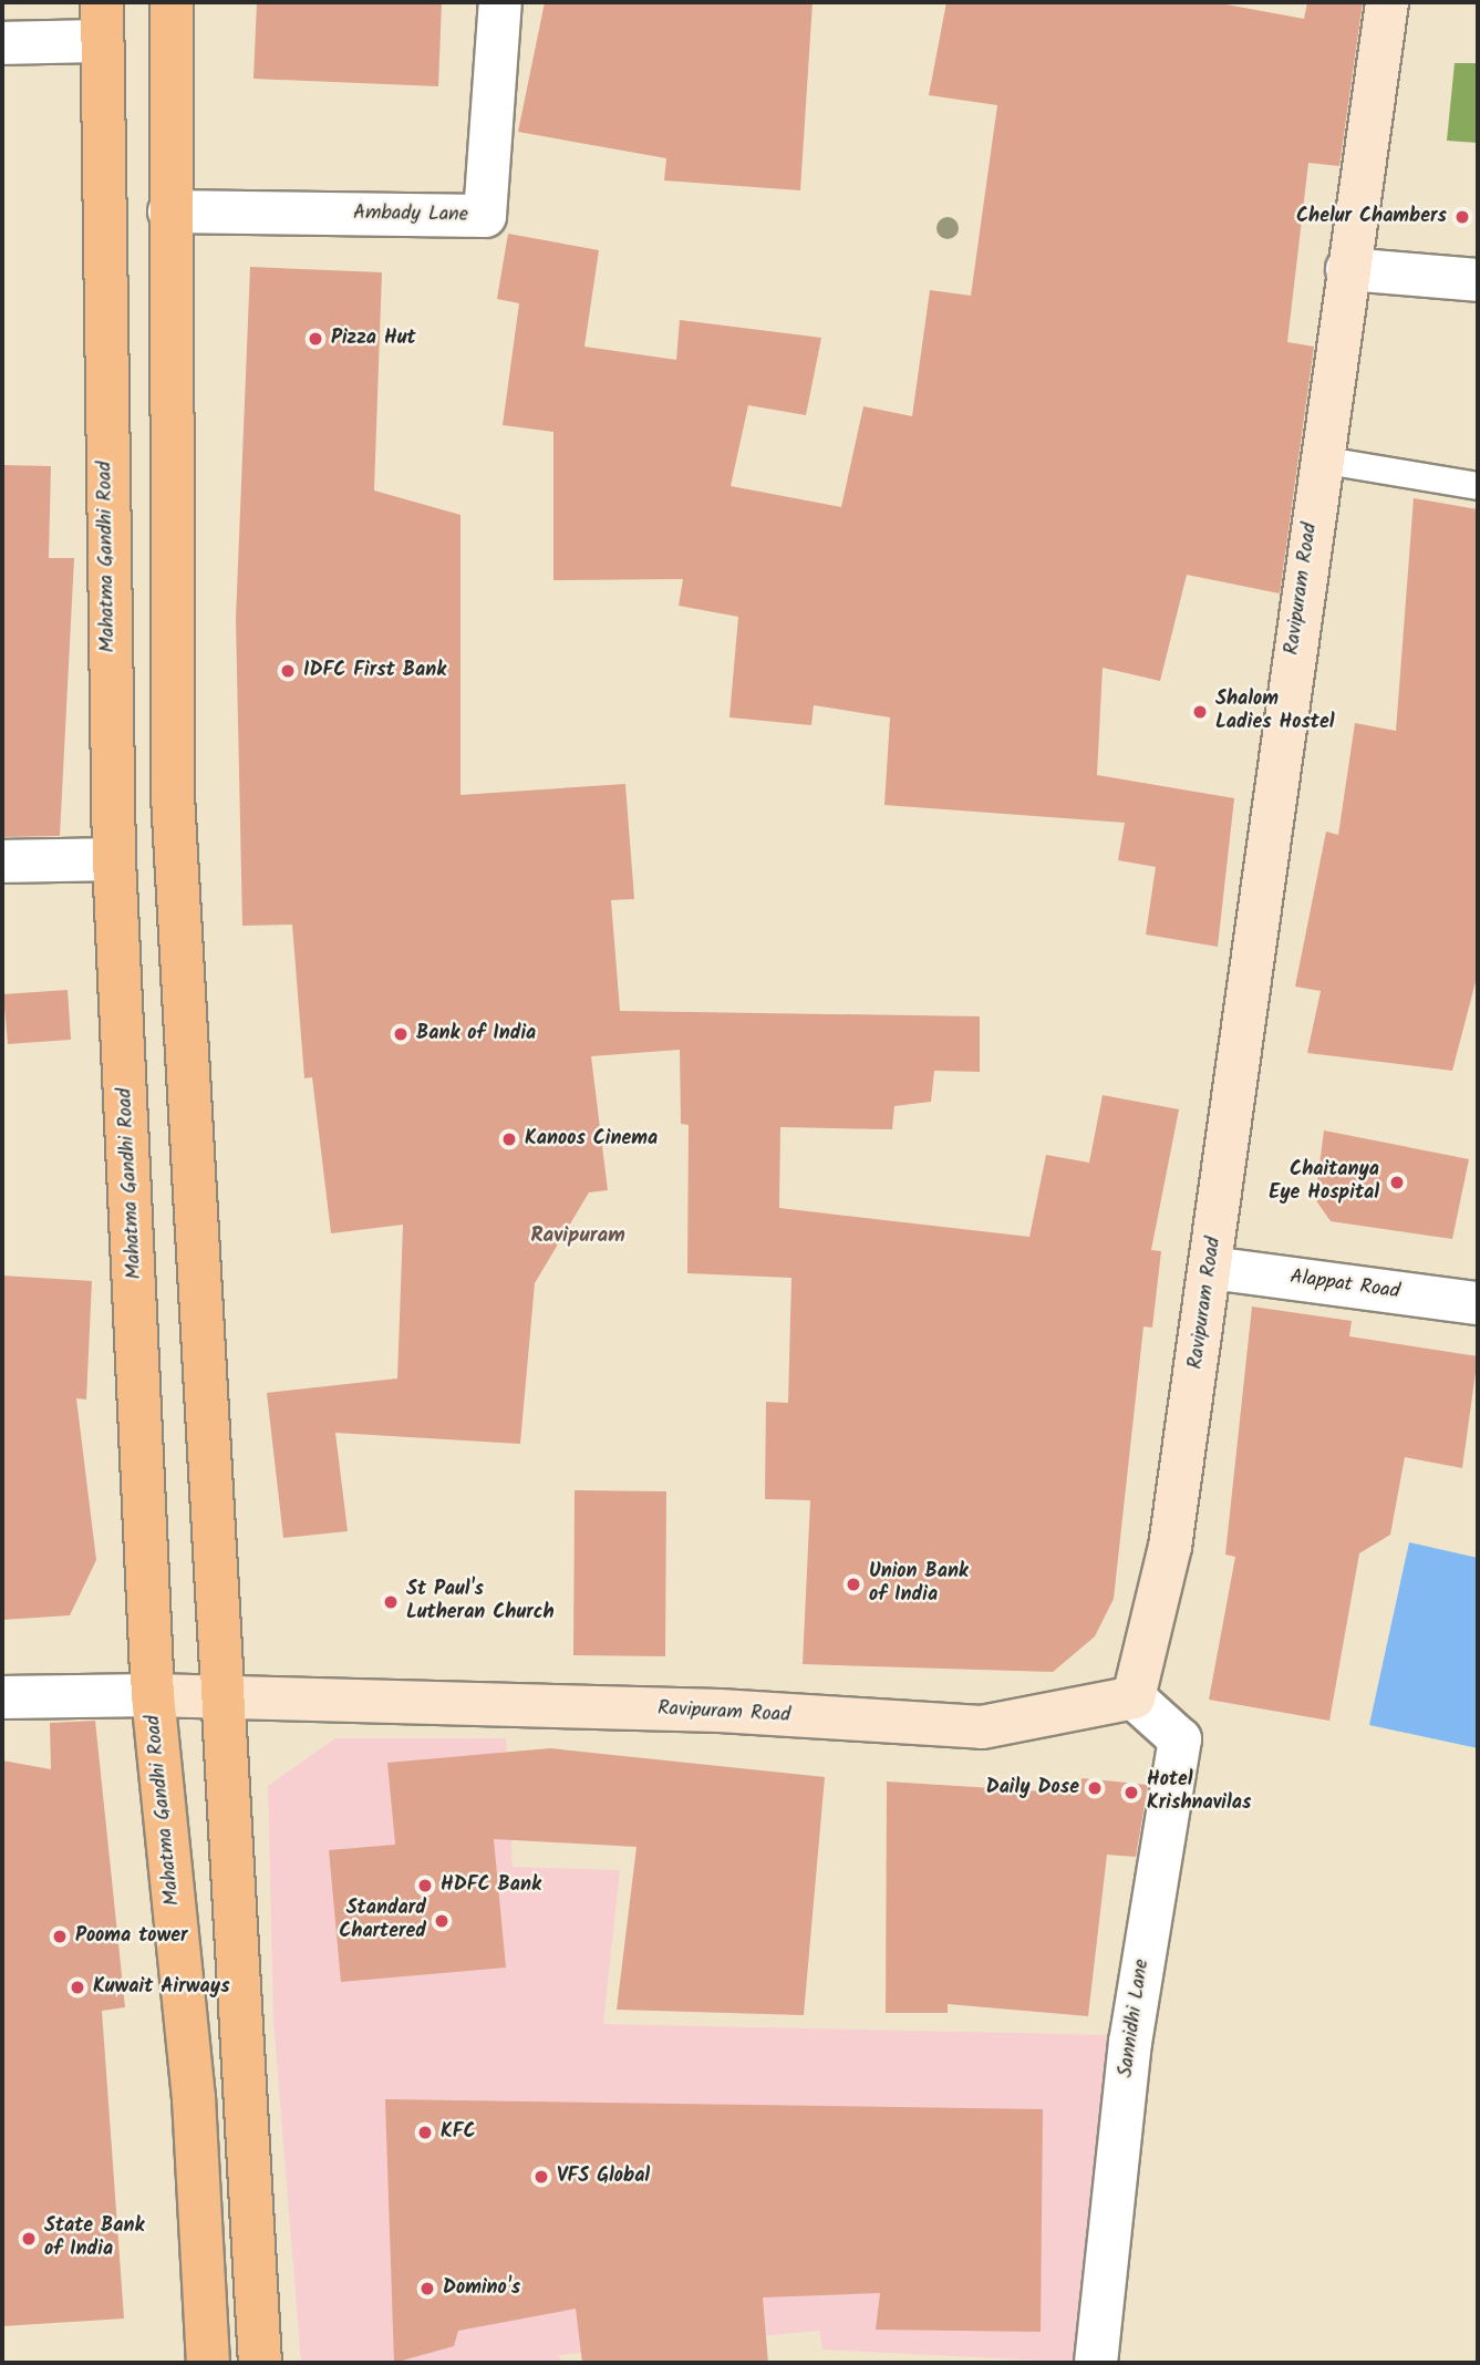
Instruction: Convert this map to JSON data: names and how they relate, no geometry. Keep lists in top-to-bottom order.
{
  "streets": {
    "main road": ["Mahatma Gandhi Road", "Ravipuram Road"],
    "street": ["Ambady Lane", "Alappat Road", "Sannidhi Lane"]
  },
  "crossings": [
    ["Mahatma Gandhi Road", "Ravipuram Road"],
    ["Ravipuram Road", "Alappat Road"],
    ["Ravipuram Road", "Sannidhi Lane"]
  ],
  "districts": ["Ravipuram"],
  "places": [
    "Chelur Chambers",
    "Pizza Hut",
    "IDFC First Bank",
    "Shalom Ladies Hostel",
    "Bank of India",
    "Kanoos Cinema",
    "Chaitanya Eye Hospital",
    "Union Bank of India",
    "St Paul's Lutheran Church",
    "Daily Dose",
    "Hotel Krishnavilas",
    "HDFC Bank",
    "Standard Chartered",
    "Pooma tower",
    "Kuwait Airways",
    "KFC",
    "VFS Global",
    "State Bank of India",
    "Domino's"
  ]
}
